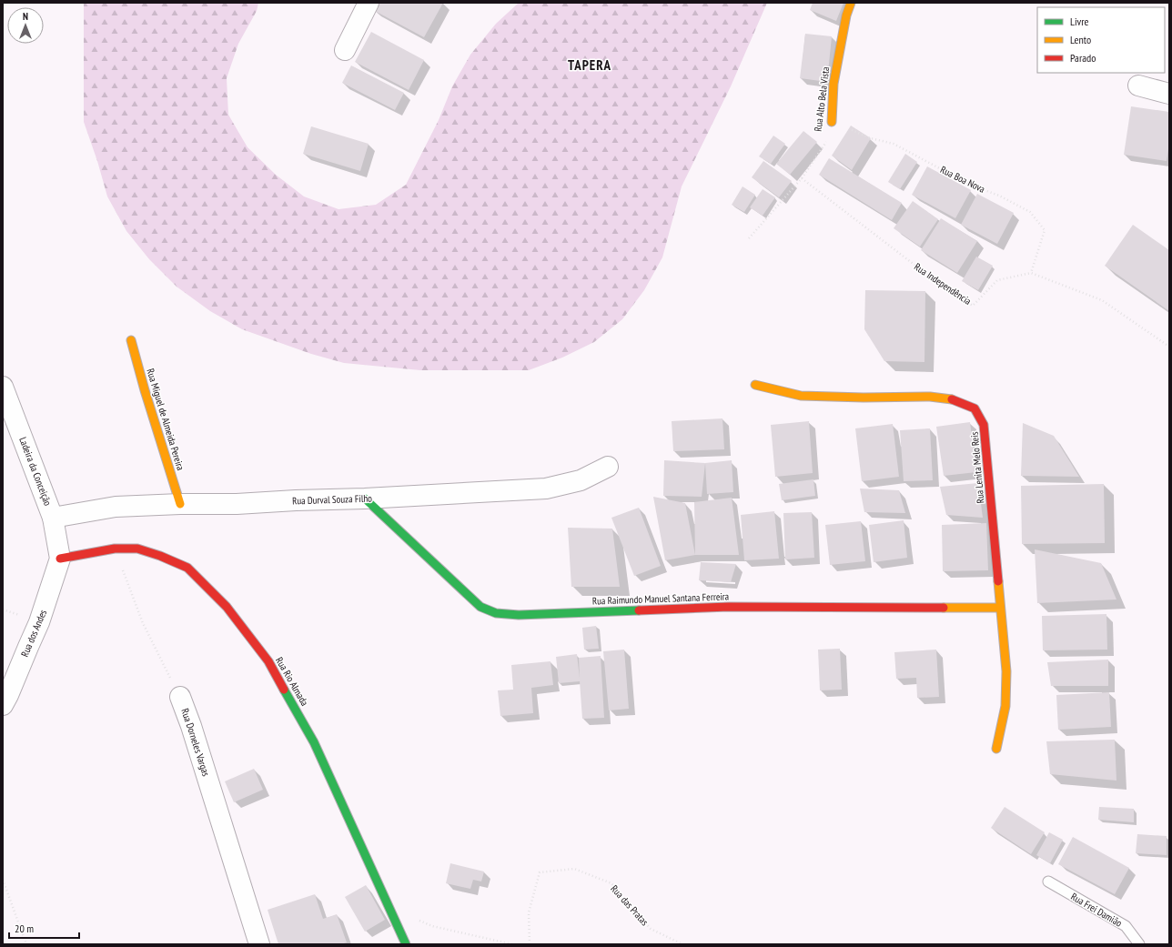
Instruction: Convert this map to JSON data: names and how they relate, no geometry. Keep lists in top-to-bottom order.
{
  "streets": {
    "street": [
      "Rua Alto Bela Vista",
      "Rua Miguel de Almeida Pereira",
      "Rua Lenita Melo Reis",
      "Ladeira da Conceição",
      "Rua Durval Souza Filho",
      "Rua Raimundo Manuel Santana Ferreira",
      "Rua dos Andes",
      "Rua Rio Almada",
      "Rua Dorneles Vargas"
    ],
    "lane": ["Rua Frei Damião"],
    "path": ["Rua Boa Nova", "Rua Independência", "Rua das Pratas"]
  },
  "crossings": [
    ["Rua Alto Bela Vista", "Rua Boa Nova"],
    ["Rua Alto Bela Vista", "Rua Independência"],
    ["Rua Boa Nova", "Rua Independência"],
    ["Rua Miguel de Almeida Pereira", "Rua Durval Souza Filho"],
    ["Rua Lenita Melo Reis", "Rua Raimundo Manuel Santana Ferreira"],
    ["Ladeira da Conceição", "Rua Durval Souza Filho"],
    ["Ladeira da Conceição", "Rua dos Andes"],
    ["Ladeira da Conceição", "Rua Rio Almada"],
    ["Rua Durval Souza Filho", "Rua Raimundo Manuel Santana Ferreira"],
    ["Rua dos Andes", "Rua Rio Almada"],
    ["Rua Rio Almada", "Rua Dorneles Vargas"]
  ],
  "districts": ["TAPERA"],
  "legend": ["Livre", "Lento", "Parado"],
  "scale_bar": "20 m",
  "north": "top"
}
